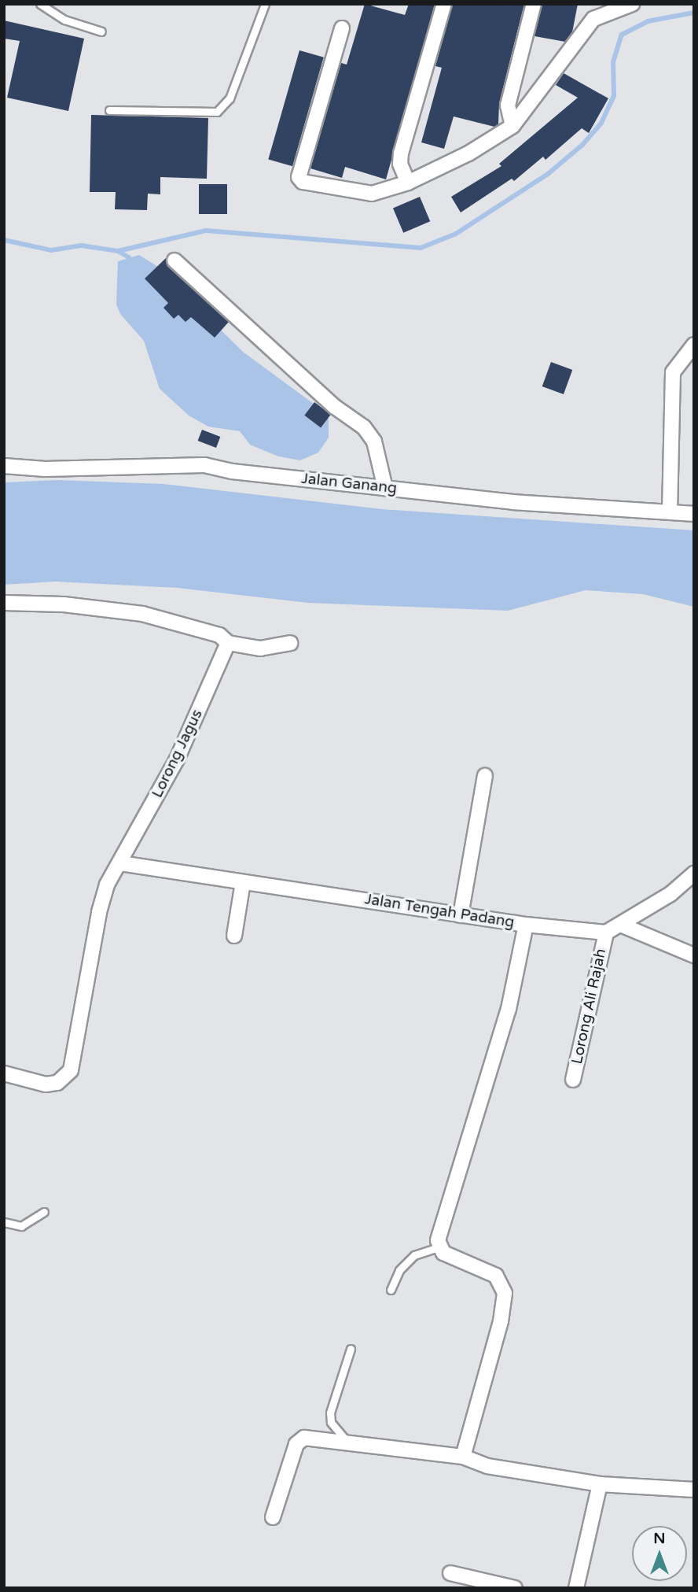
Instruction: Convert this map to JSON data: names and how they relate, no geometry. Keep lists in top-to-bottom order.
{
  "streets": {
    "street": [
      "Jalan Ganang",
      "Lorong Jagus",
      "Jalan Tengah Padang",
      "Lorong Ali Rajah"
    ]
  },
  "crossings": [
    ["Lorong Jagus", "Jalan Tengah Padang"]
  ],
  "north": "top"
}
